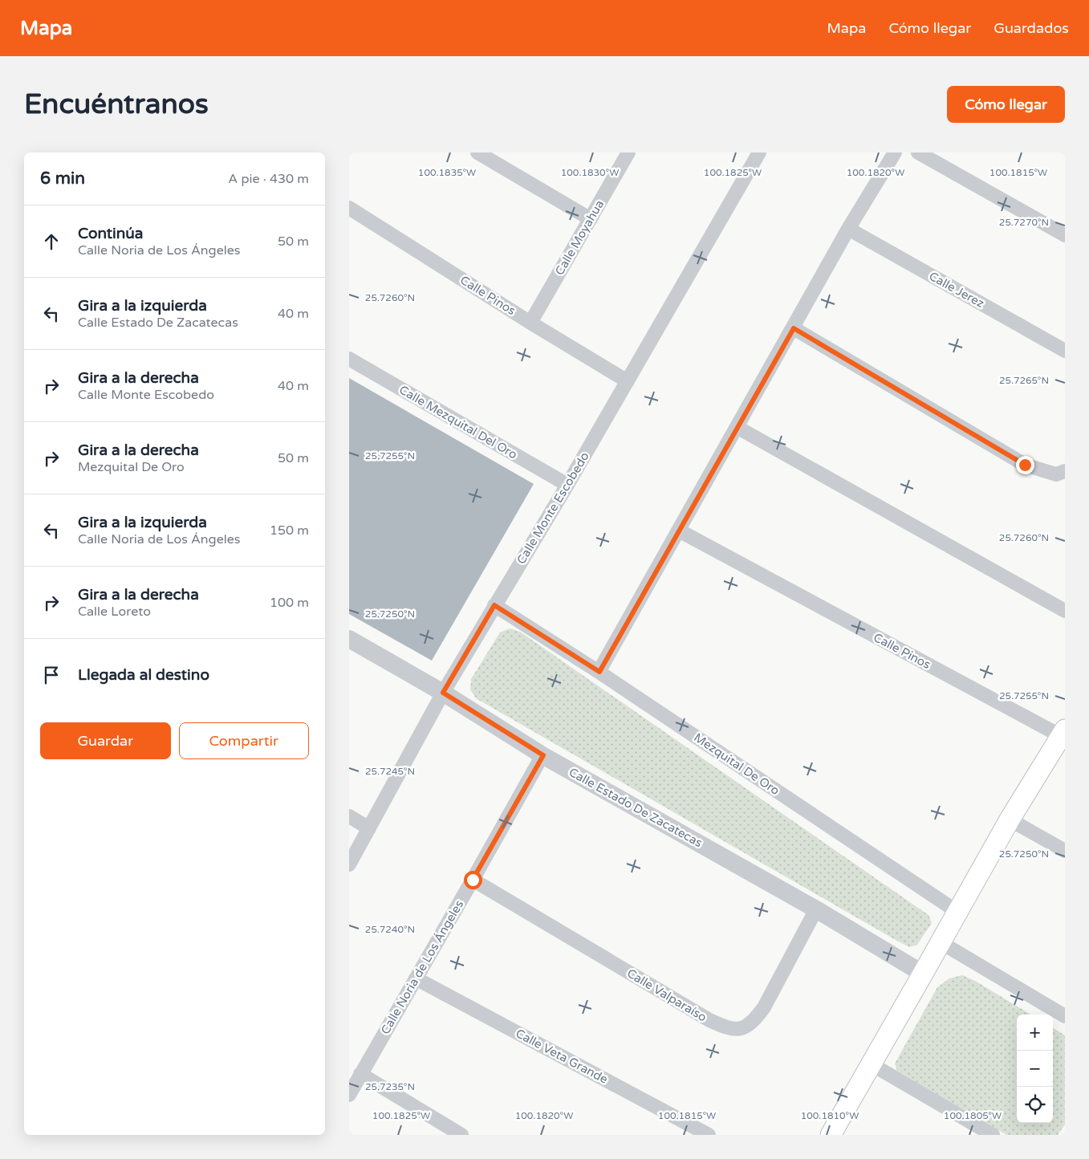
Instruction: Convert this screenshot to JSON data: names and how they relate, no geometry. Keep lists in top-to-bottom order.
{
  "streets": {
    "street": [
      "Calle Moyahua",
      "Calle Jerez",
      "Calle Pinos",
      "Calle Mezquital Del Oro",
      "Calle Monte Escobedo",
      "Mezquital De Oro",
      "Calle Estado De Zacatecas",
      "Calle Noria de Los Ángeles",
      "Calle Valparaíso",
      "Calle Veta Grande"
    ]
  },
  "crossings": [
    ["Calle Moyahua", "Calle Pinos"],
    ["Calle Pinos", "Calle Monte Escobedo"],
    ["Calle Mezquital Del Oro", "Calle Monte Escobedo"],
    ["Calle Monte Escobedo", "Mezquital De Oro"],
    ["Calle Monte Escobedo", "Calle Estado De Zacatecas"],
    ["Calle Estado De Zacatecas", "Calle Noria de Los Ángeles"],
    ["Calle Estado De Zacatecas", "Calle Valparaíso"],
    ["Calle Noria de Los Ángeles", "Calle Valparaíso"],
    ["Calle Noria de Los Ángeles", "Calle Veta Grande"]
  ],
  "page": {
    "header": "Mapa",
    "nav": ["Mapa", "Cómo llegar", "Guardados"],
    "buttons": [
      "Cómo llegar",
      ["Guardar", "Compartir"]
    ],
    "title": "Encuéntranos",
    "heading": ["6 min", "A pie · 430 m"],
    "list": [
      ["Continúa", "Calle Noria de Los Ángeles", "50 m"],
      ["Gira a la izquierda", "Calle Estado De Zacatecas", "40 m"],
      ["Gira a la derecha", "Calle Monte Escobedo", "40 m"],
      ["Gira a la derecha", "Mezquital De Oro", "50 m"],
      ["Gira a la izquierda", "Calle Noria de Los Ángeles", "150 m"],
      ["Gira a la derecha", "Calle Loreto", "100 m"],
      "Llegada al destino"
    ],
    "map_buttons": ["+", "−"]
  },
  "coordinates": [
    "100.1835°W",
    "100.1830°W",
    "100.1825°W",
    "100.1820°W",
    "100.1815°W",
    "25.7270°N",
    "25.7260°N",
    "25.7265°N",
    "25.7255°N",
    "25.7250°N",
    "25.7245°N",
    "25.7240°N",
    "25.7235°N",
    "100.1810°W",
    "100.1805°W"
  ]
}
